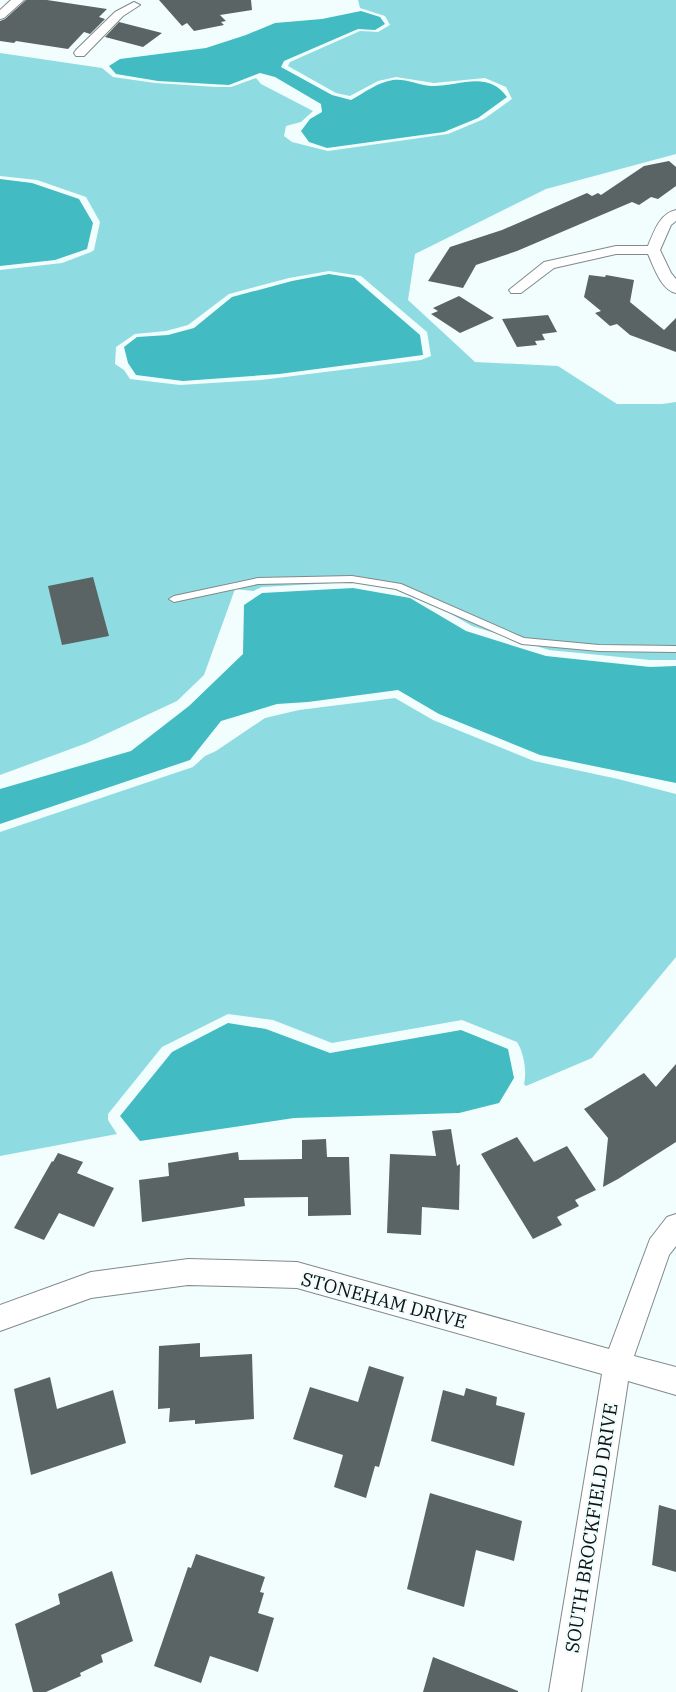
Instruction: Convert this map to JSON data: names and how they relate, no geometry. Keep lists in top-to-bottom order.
{
  "streets": {
    "street": ["STONEHAM DRIVE", "SOUTH BROCKFIELD DRIVE"]
  },
  "crossings": [
    ["STONEHAM DRIVE", "SOUTH BROCKFIELD DRIVE"]
  ]
}
